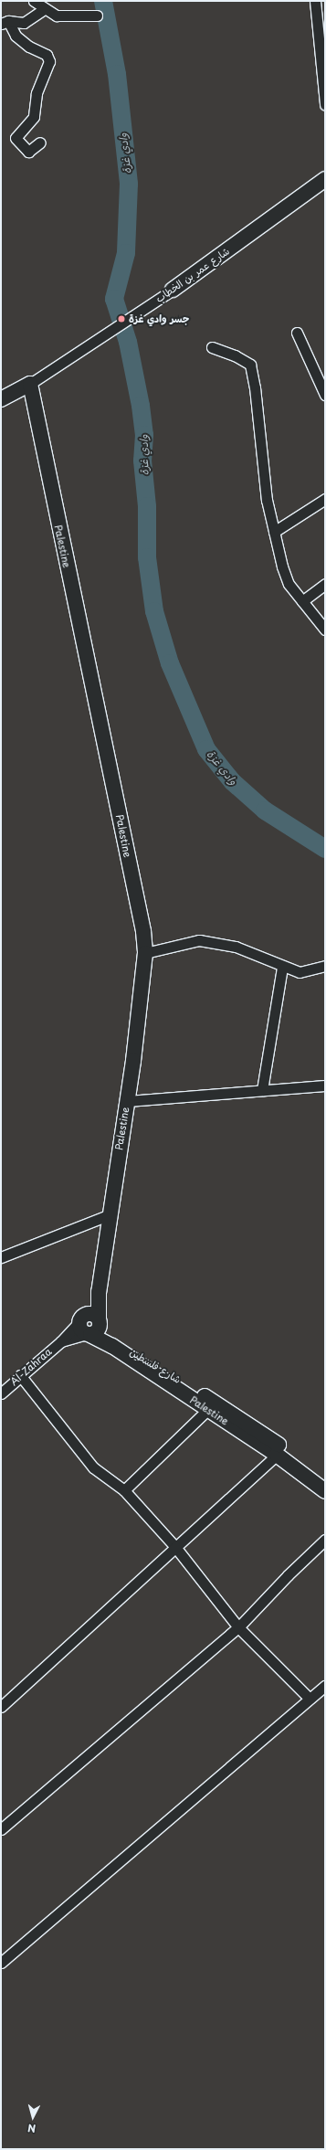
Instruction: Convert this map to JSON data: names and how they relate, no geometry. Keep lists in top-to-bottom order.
{
  "streets": {
    "street": [
      "شارع عمر بن الخطاب",
      "Palestine",
      "شارع فلسطين",
      "Al-Zahraa"
    ]
  },
  "crossings": [
    ["شارع عمر بن الخطاب", "Palestine"],
    ["Palestine", "شارع فلسطين"],
    ["Palestine", "Al-Zahraa"],
    ["شارع فلسطين", "Al-Zahraa"]
  ],
  "water": ["وادي غزة"],
  "places": ["جسر وادي غزة"],
  "north": "bottom"
}
